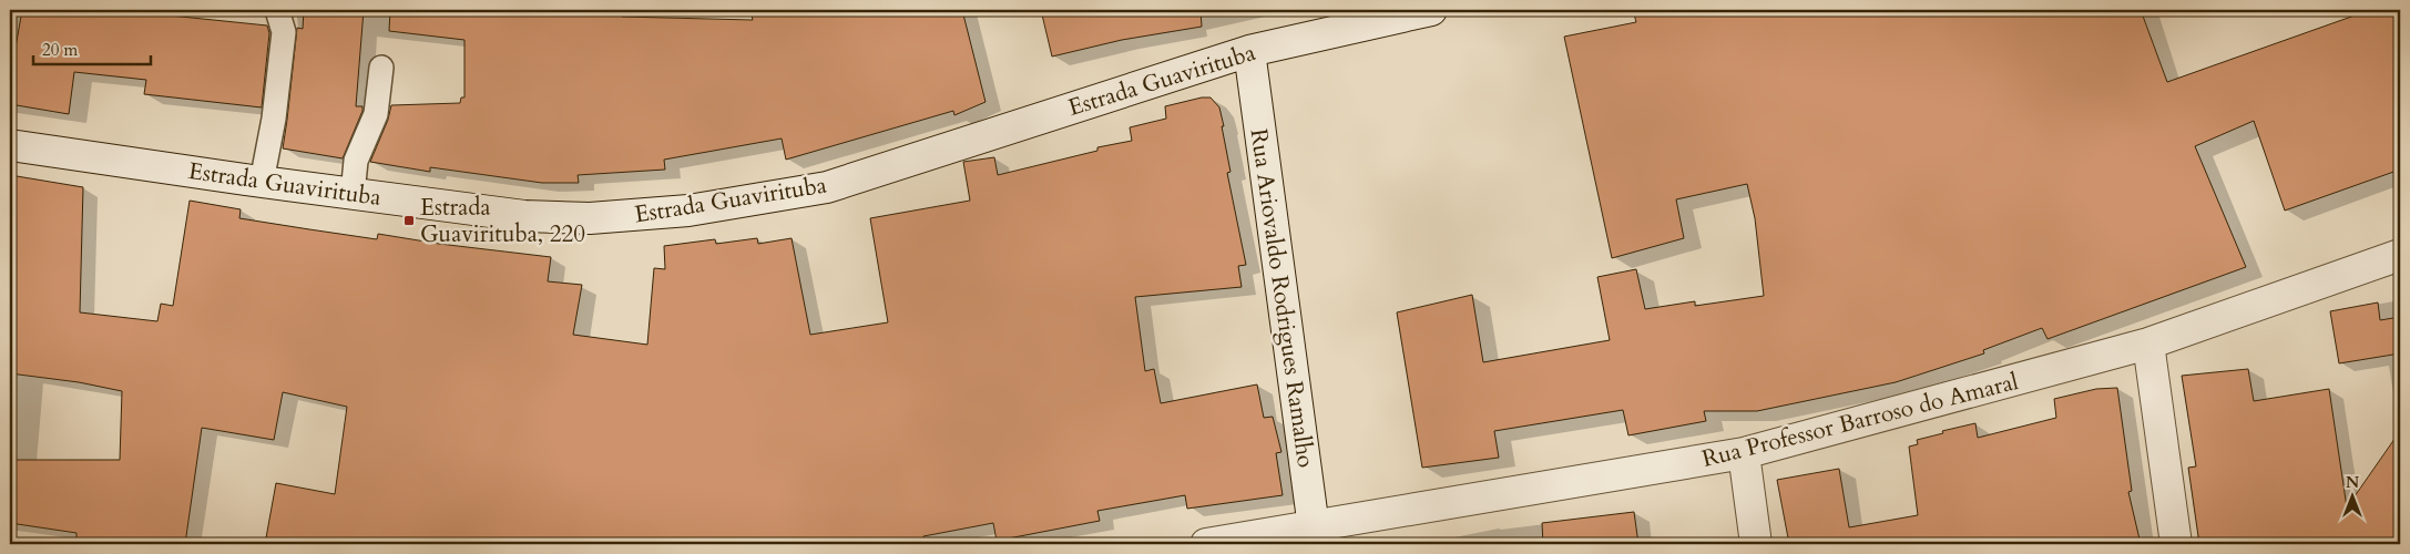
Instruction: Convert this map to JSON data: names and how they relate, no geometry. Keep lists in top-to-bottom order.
{
  "streets": {
    "street": ["Estrada Guavirituba", "Rua Ariovaldo Rodrigues Ramalho", "Rua Professor Barroso do Amaral"]
  },
  "crossings": [
    ["Estrada Guavirituba", "Rua Ariovaldo Rodrigues Ramalho"],
    ["Rua Ariovaldo Rodrigues Ramalho", "Rua Professor Barroso do Amaral"]
  ],
  "places": {
    "transit": ["Estrada Guavirituba, 220"]
  },
  "scale_bar": "20 m",
  "north": "top"
}
